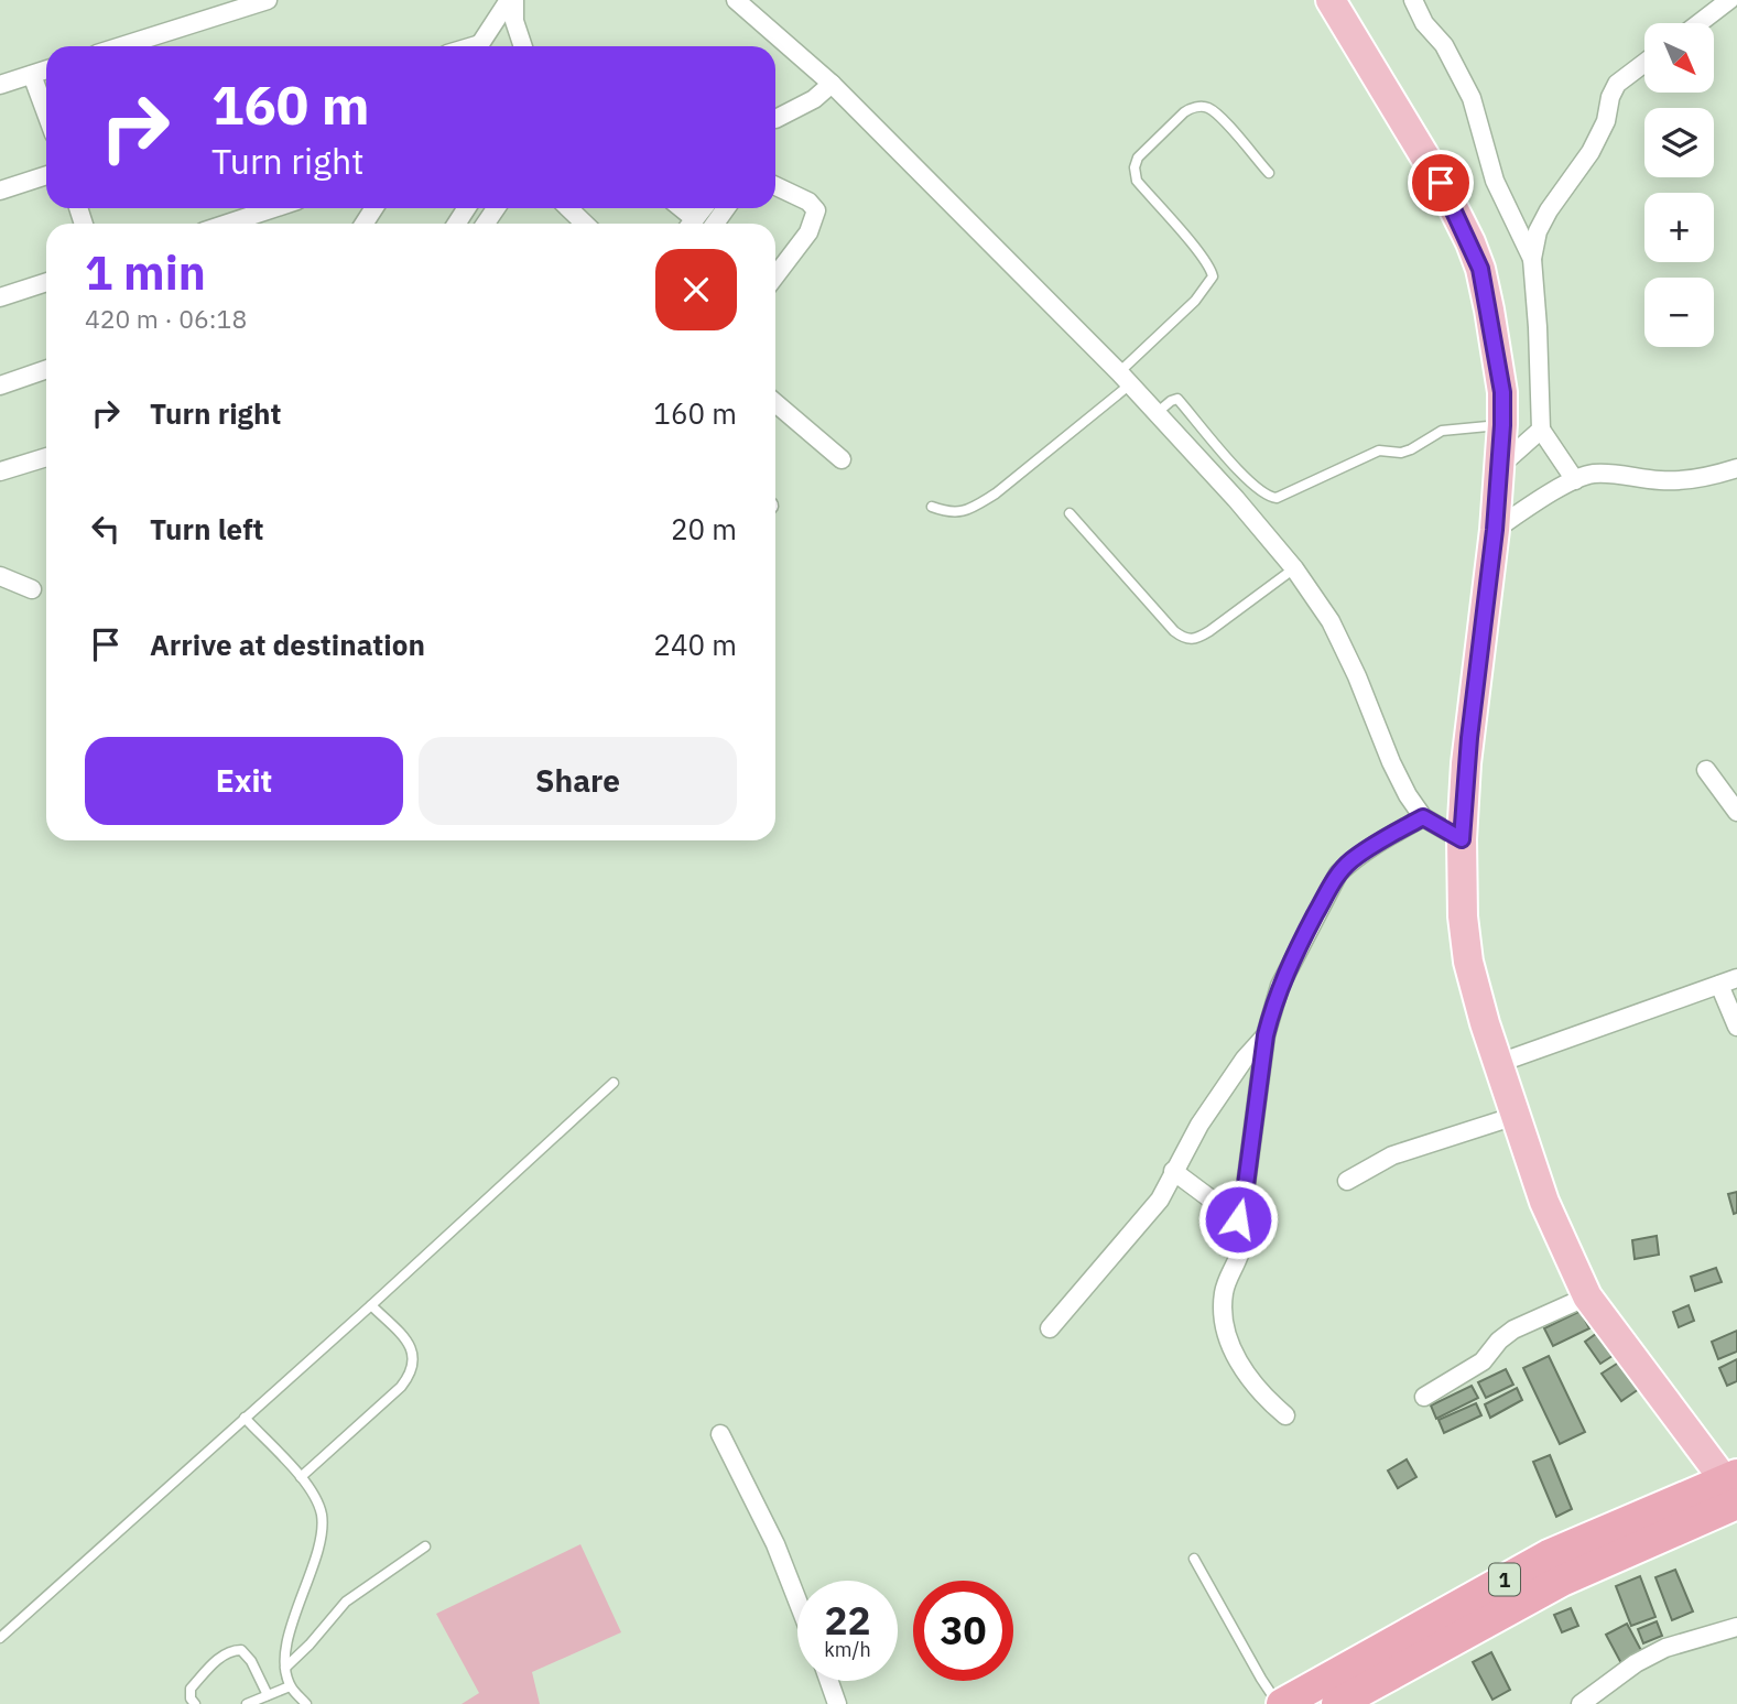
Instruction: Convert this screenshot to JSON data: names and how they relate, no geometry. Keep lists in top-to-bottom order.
{
  "streets": {
    "highway": ["1"]
  },
  "north": "bottom right",
  "page": {
    "map_buttons": ["+", "−"],
    "turn": ["160 m", "Turn right"],
    "heading": ["1 min", "420 m · 06:18"],
    "list": [
      {
        "name": "Turn right",
        "value": "160 m"
      },
      {
        "name": "Turn left",
        "value": "20 m"
      },
      {
        "name": "Arrive at destination",
        "value": "240 m"
      }
    ],
    "buttons": ["Exit", "Share"],
    "speed": "22 km/h",
    "limit": "30"
  }
}
